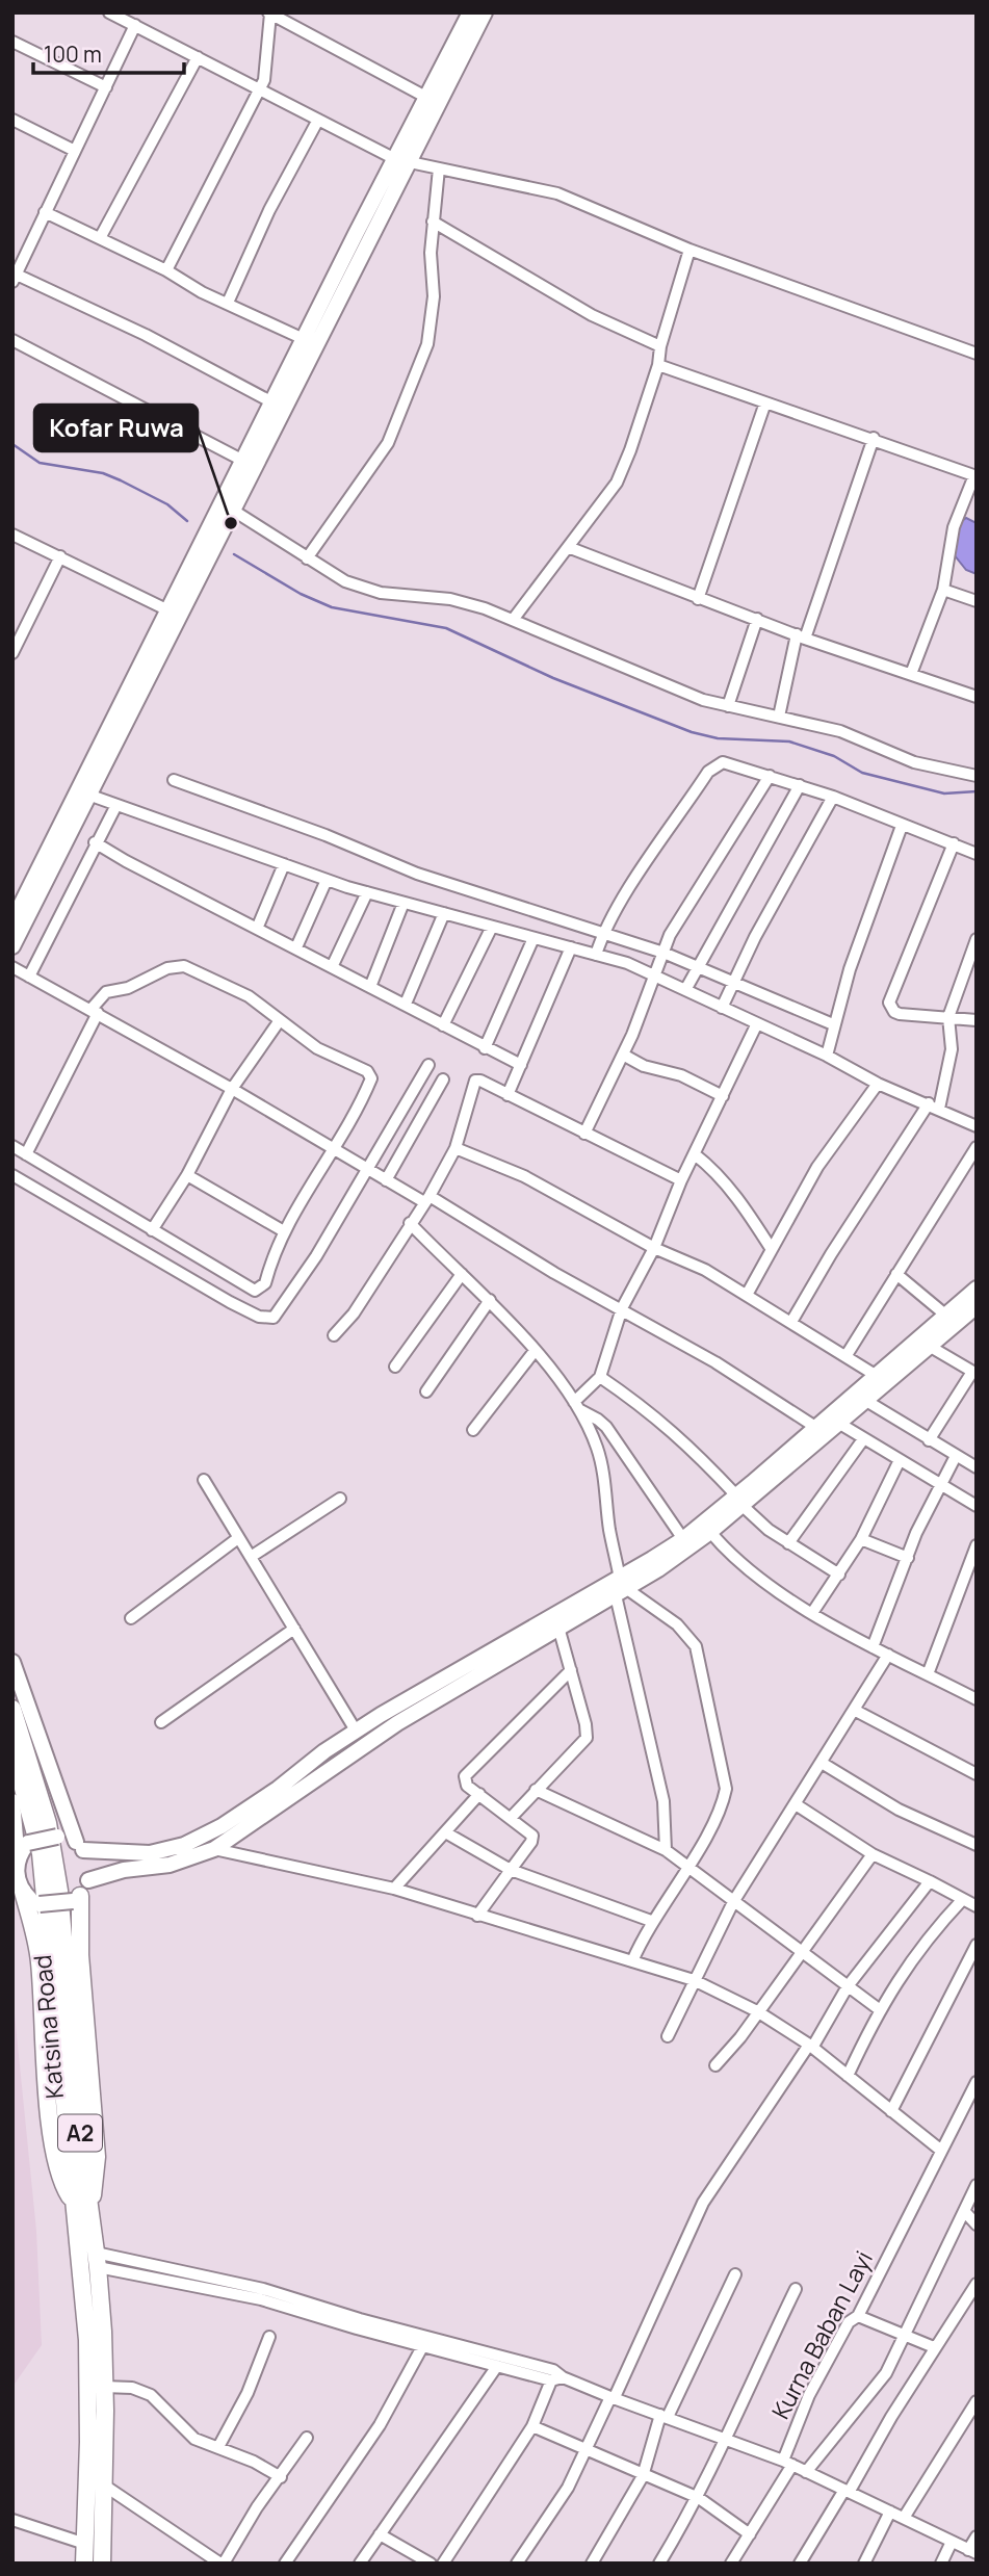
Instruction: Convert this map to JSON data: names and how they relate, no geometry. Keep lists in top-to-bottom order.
{
  "streets": {
    "highway": ["Katsina Road", "A2"],
    "street": ["Kurna Baban Layi"]
  },
  "places": ["Kofar Ruwa"],
  "scale_bar": "100 m"
}
